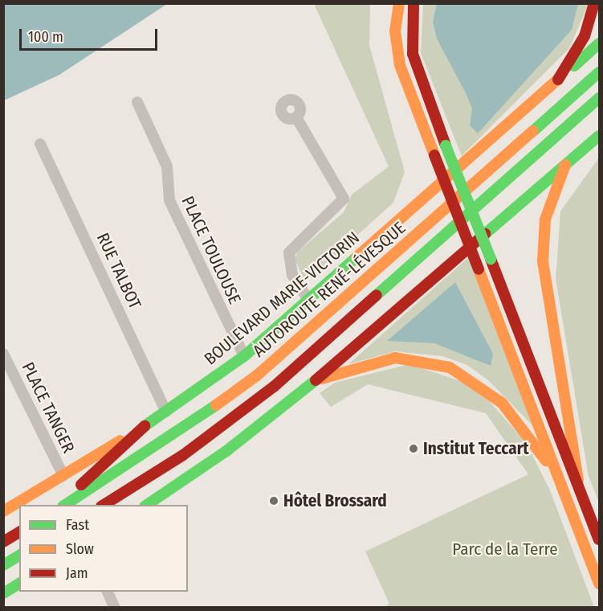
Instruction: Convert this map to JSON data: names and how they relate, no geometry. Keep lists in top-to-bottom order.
{
  "streets": {
    "main road": ["AUTOROUTE RENÉ-LÉVESQUE", "BOULEVARD MARIE-VICTORIN"],
    "street": ["PLACE TOULOUSE", "RUE TALBOT", "PLACE TANGER"]
  },
  "crossings": [
    ["PLACE TOULOUSE", "BOULEVARD MARIE-VICTORIN"],
    ["RUE TALBOT", "BOULEVARD MARIE-VICTORIN"],
    ["BOULEVARD MARIE-VICTORIN", "PLACE TANGER"]
  ],
  "parks": ["Parc de la Terre"],
  "places": ["Institut Teccart", "Hôtel Brossard"],
  "legend": ["Fast", "Slow", "Jam"],
  "scale_bar": "100 m"
}
